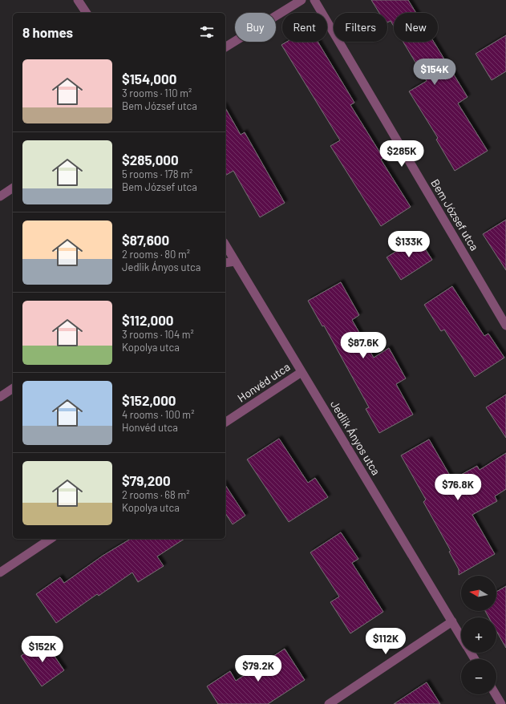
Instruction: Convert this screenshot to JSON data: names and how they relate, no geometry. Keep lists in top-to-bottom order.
{
  "streets": {
    "street": ["Bem József utca", "Honvéd utca", "Jedlik Ányos utca"]
  },
  "crossings": [
    ["Honvéd utca", "Jedlik Ányos utca"]
  ],
  "north": "left",
  "page": {
    "chip": [
      "Buy",
      "Rent",
      "Filters",
      "New"
    ],
    "heading": "8 homes",
    "list": [
      {
        "name": "$154,000",
        "note": "3 rooms · 110 m² · Bem József utca"
      },
      {
        "name": "$285,000",
        "note": "5 rooms · 178 m² · Bem József utca"
      },
      {
        "name": "$87,600",
        "note": "2 rooms · 80 m² · Jedlik Ányos utca"
      },
      {
        "name": "$112,000",
        "note": "3 rooms · 104 m² · Kopolya utca"
      },
      {
        "name": "$152,000",
        "note": "4 rooms · 100 m² · Honvéd utca"
      },
      {
        "name": "$79,200",
        "note": "2 rooms · 68 m² · Kopolya utca"
      }
    ],
    "price": [
      "$154K",
      "$285K",
      "$133K",
      "$87.6K",
      "$76.8K",
      "$112K",
      "$152K",
      "$79.2K"
    ],
    "map_buttons": ["+", "−"]
  }
}
